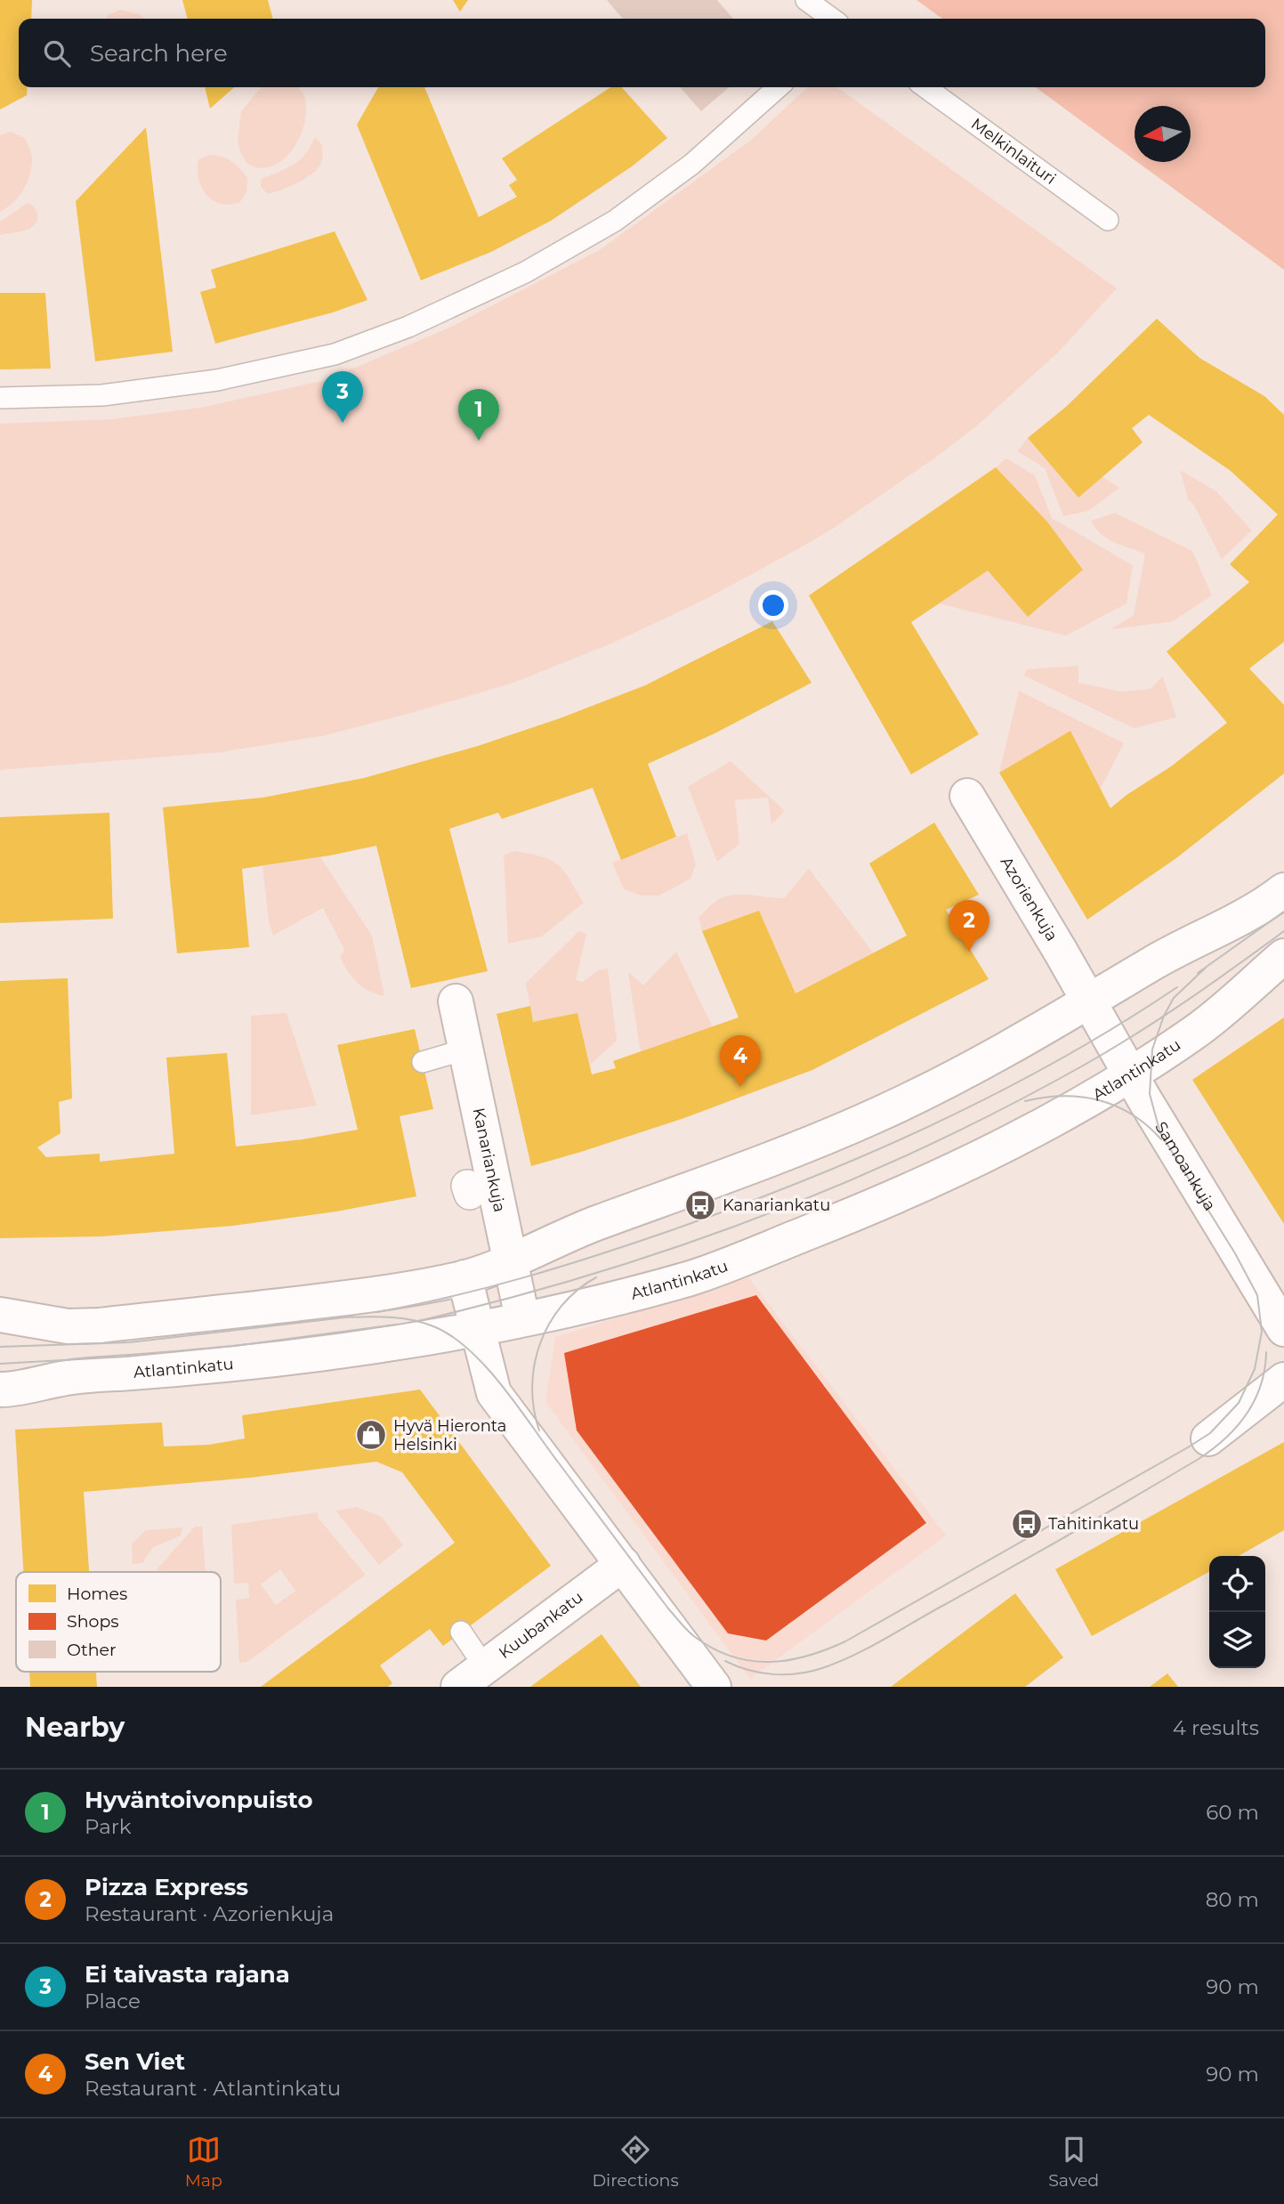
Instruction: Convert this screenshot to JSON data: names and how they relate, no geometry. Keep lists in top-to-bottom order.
{
  "streets": {
    "street": [
      "Azorienkuja",
      "Atlantinkatu",
      "Kanariankuja",
      "Samoankuja",
      "Kuubankatu"
    ],
    "lane": ["Melkinlaituri"]
  },
  "crossings": [
    ["Azorienkuja", "Samoankuja"],
    ["Atlantinkatu", "Kanariankuja"],
    ["Atlantinkatu", "Samoankuja"]
  ],
  "places": {
    "bus stop": ["Kanariankatu", "Tahitinkatu"],
    "shop": ["Hyvä Hieronta Helsinki"]
  },
  "legend": ["Homes", "Shops", "Other"],
  "north": "left",
  "page": {
    "search": "Search here",
    "pins": [
      "3",
      "1",
      "2",
      "4"
    ],
    "heading": ["Nearby", "4 results"],
    "list": [
      {
        "mark": "1",
        "name": "Hyväntoivonpuisto",
        "note": "Park",
        "value": "60 m"
      },
      {
        "mark": "2",
        "name": "Pizza Express",
        "note": "Restaurant · Azorienkuja",
        "value": "80 m"
      },
      {
        "mark": "3",
        "name": "Ei taivasta rajana",
        "note": "Place",
        "value": "90 m"
      },
      {
        "mark": "4",
        "name": "Sen Viet",
        "note": "Restaurant · Atlantinkatu",
        "value": "90 m"
      }
    ],
    "nav": ["Map", "Directions", "Saved"]
  }
}
